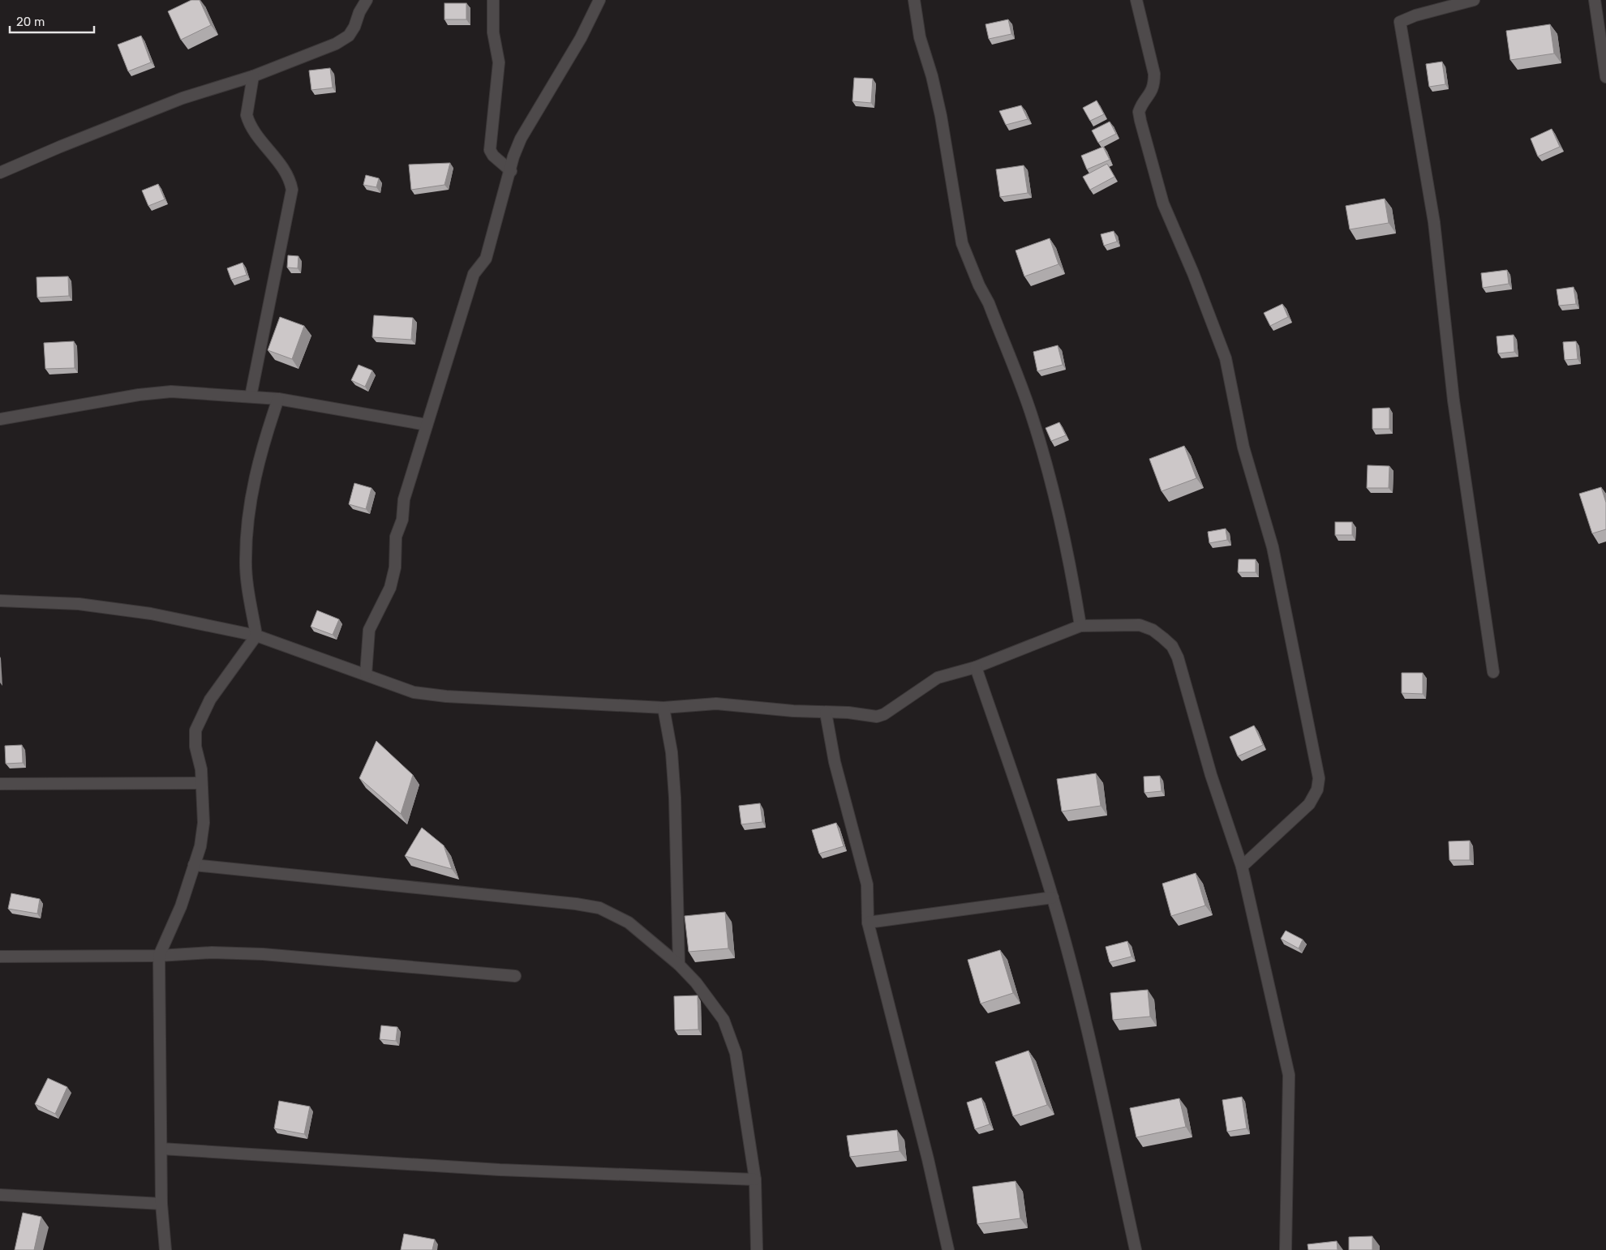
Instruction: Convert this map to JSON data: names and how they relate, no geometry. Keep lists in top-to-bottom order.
{
  "scale_bar": "20 m"
}
